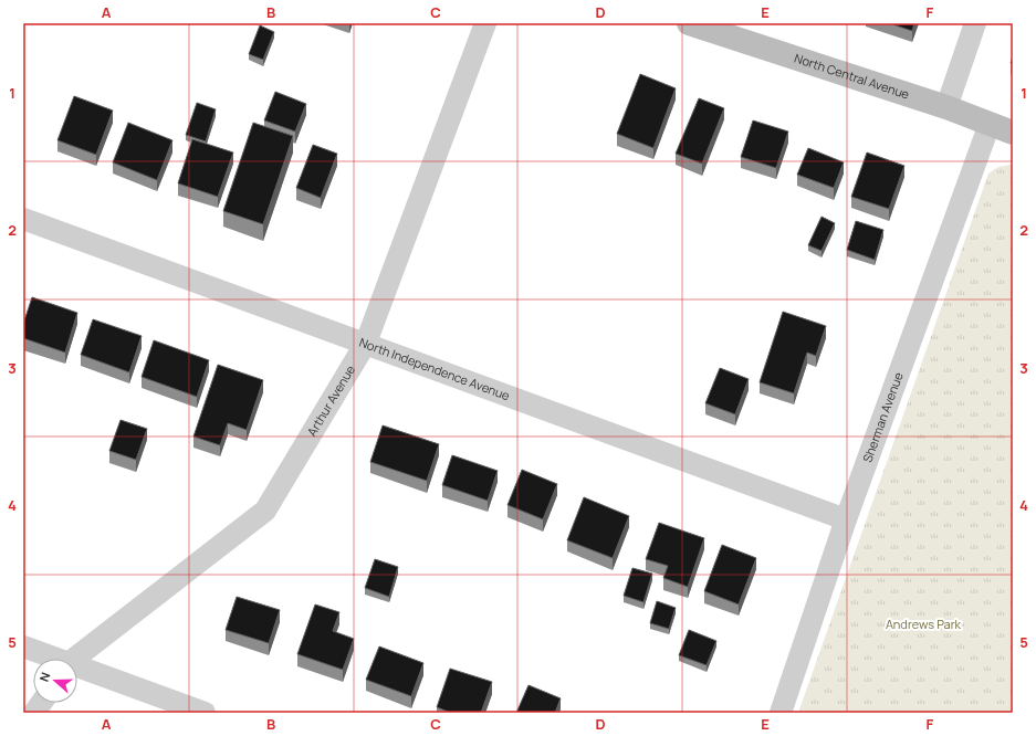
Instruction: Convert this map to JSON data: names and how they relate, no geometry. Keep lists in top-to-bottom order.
{
  "streets": {
    "main road": ["North Central Avenue"],
    "street": ["North Independence Avenue", "Arthur Avenue", "Sherman Avenue"]
  },
  "crossings": [
    ["North Central Avenue", "Sherman Avenue"],
    ["North Independence Avenue", "Arthur Avenue"],
    ["North Independence Avenue", "Sherman Avenue"]
  ],
  "parks": ["Andrews Park"],
  "north": "left",
  "grid": {
    "columns": [
      "A",
      "B",
      "C",
      "D",
      "E",
      "F"
    ],
    "rows": [
      "1",
      "2",
      "3",
      "4",
      "5"
    ]
  }
}
